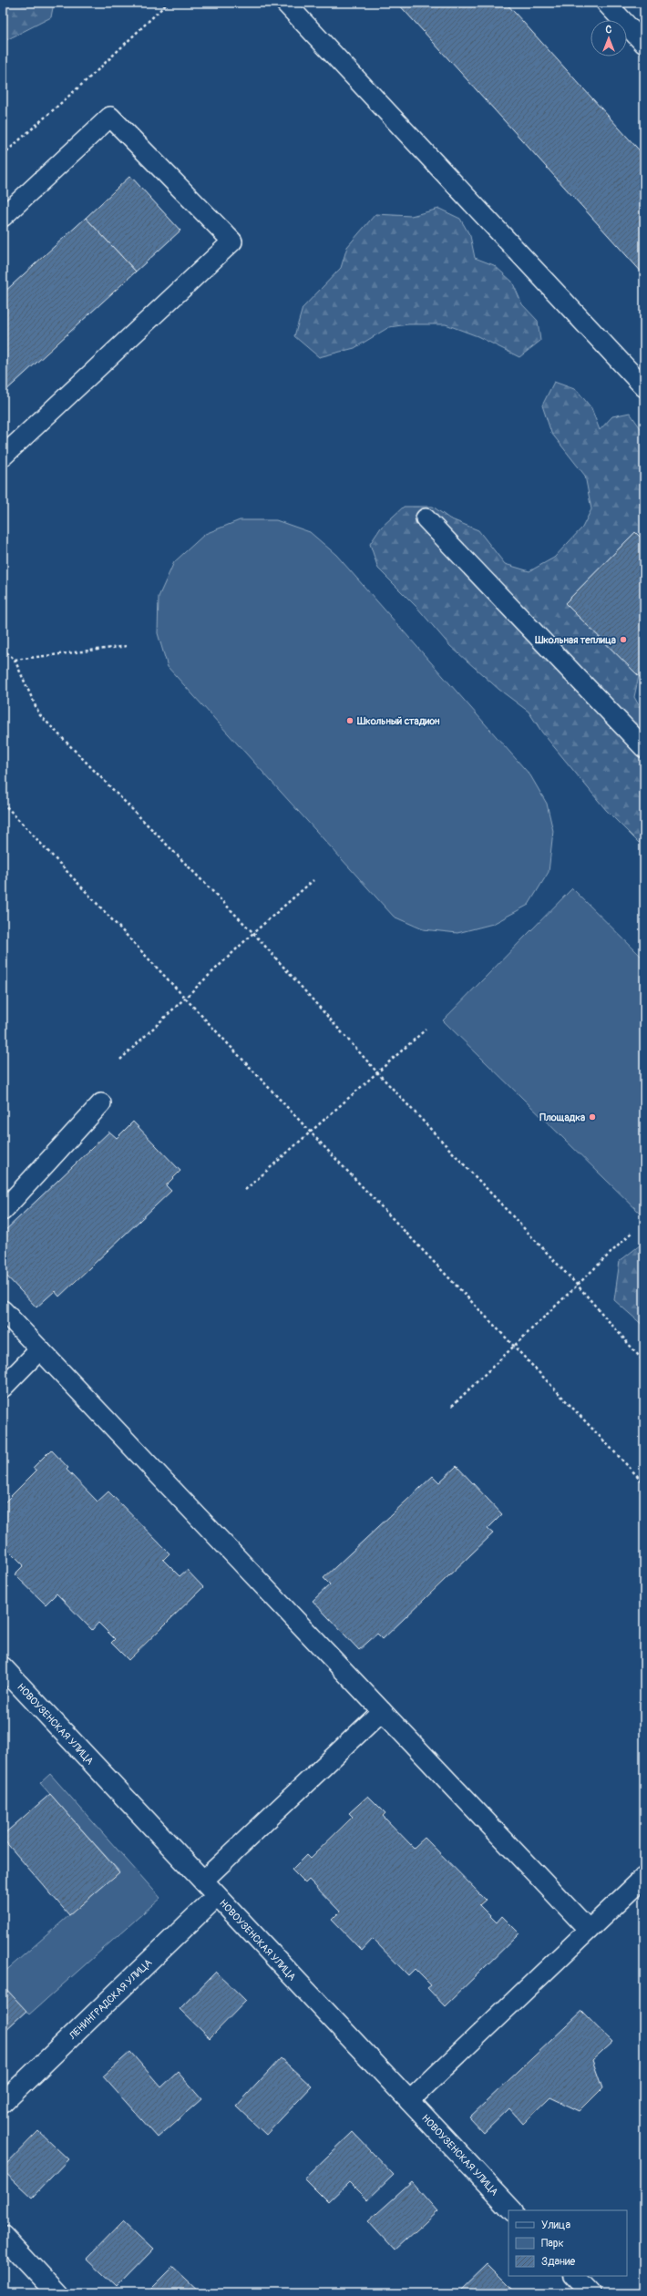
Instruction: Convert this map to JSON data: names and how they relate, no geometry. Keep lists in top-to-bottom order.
{
  "streets": {
    "street": ["НОВОУЗЕНСКАЯ УЛИЦА", "ЛЕНИНГРАДСКАЯ УЛИЦА"]
  },
  "crossings": [
    ["НОВОУЗЕНСКАЯ УЛИЦА", "ЛЕНИНГРАДСКАЯ УЛИЦА"]
  ],
  "places": ["Школьная теплица", "Школьный стадион", "Площадка"],
  "legend": ["Улица", "Парк", "Здание"],
  "north": "top"
}
